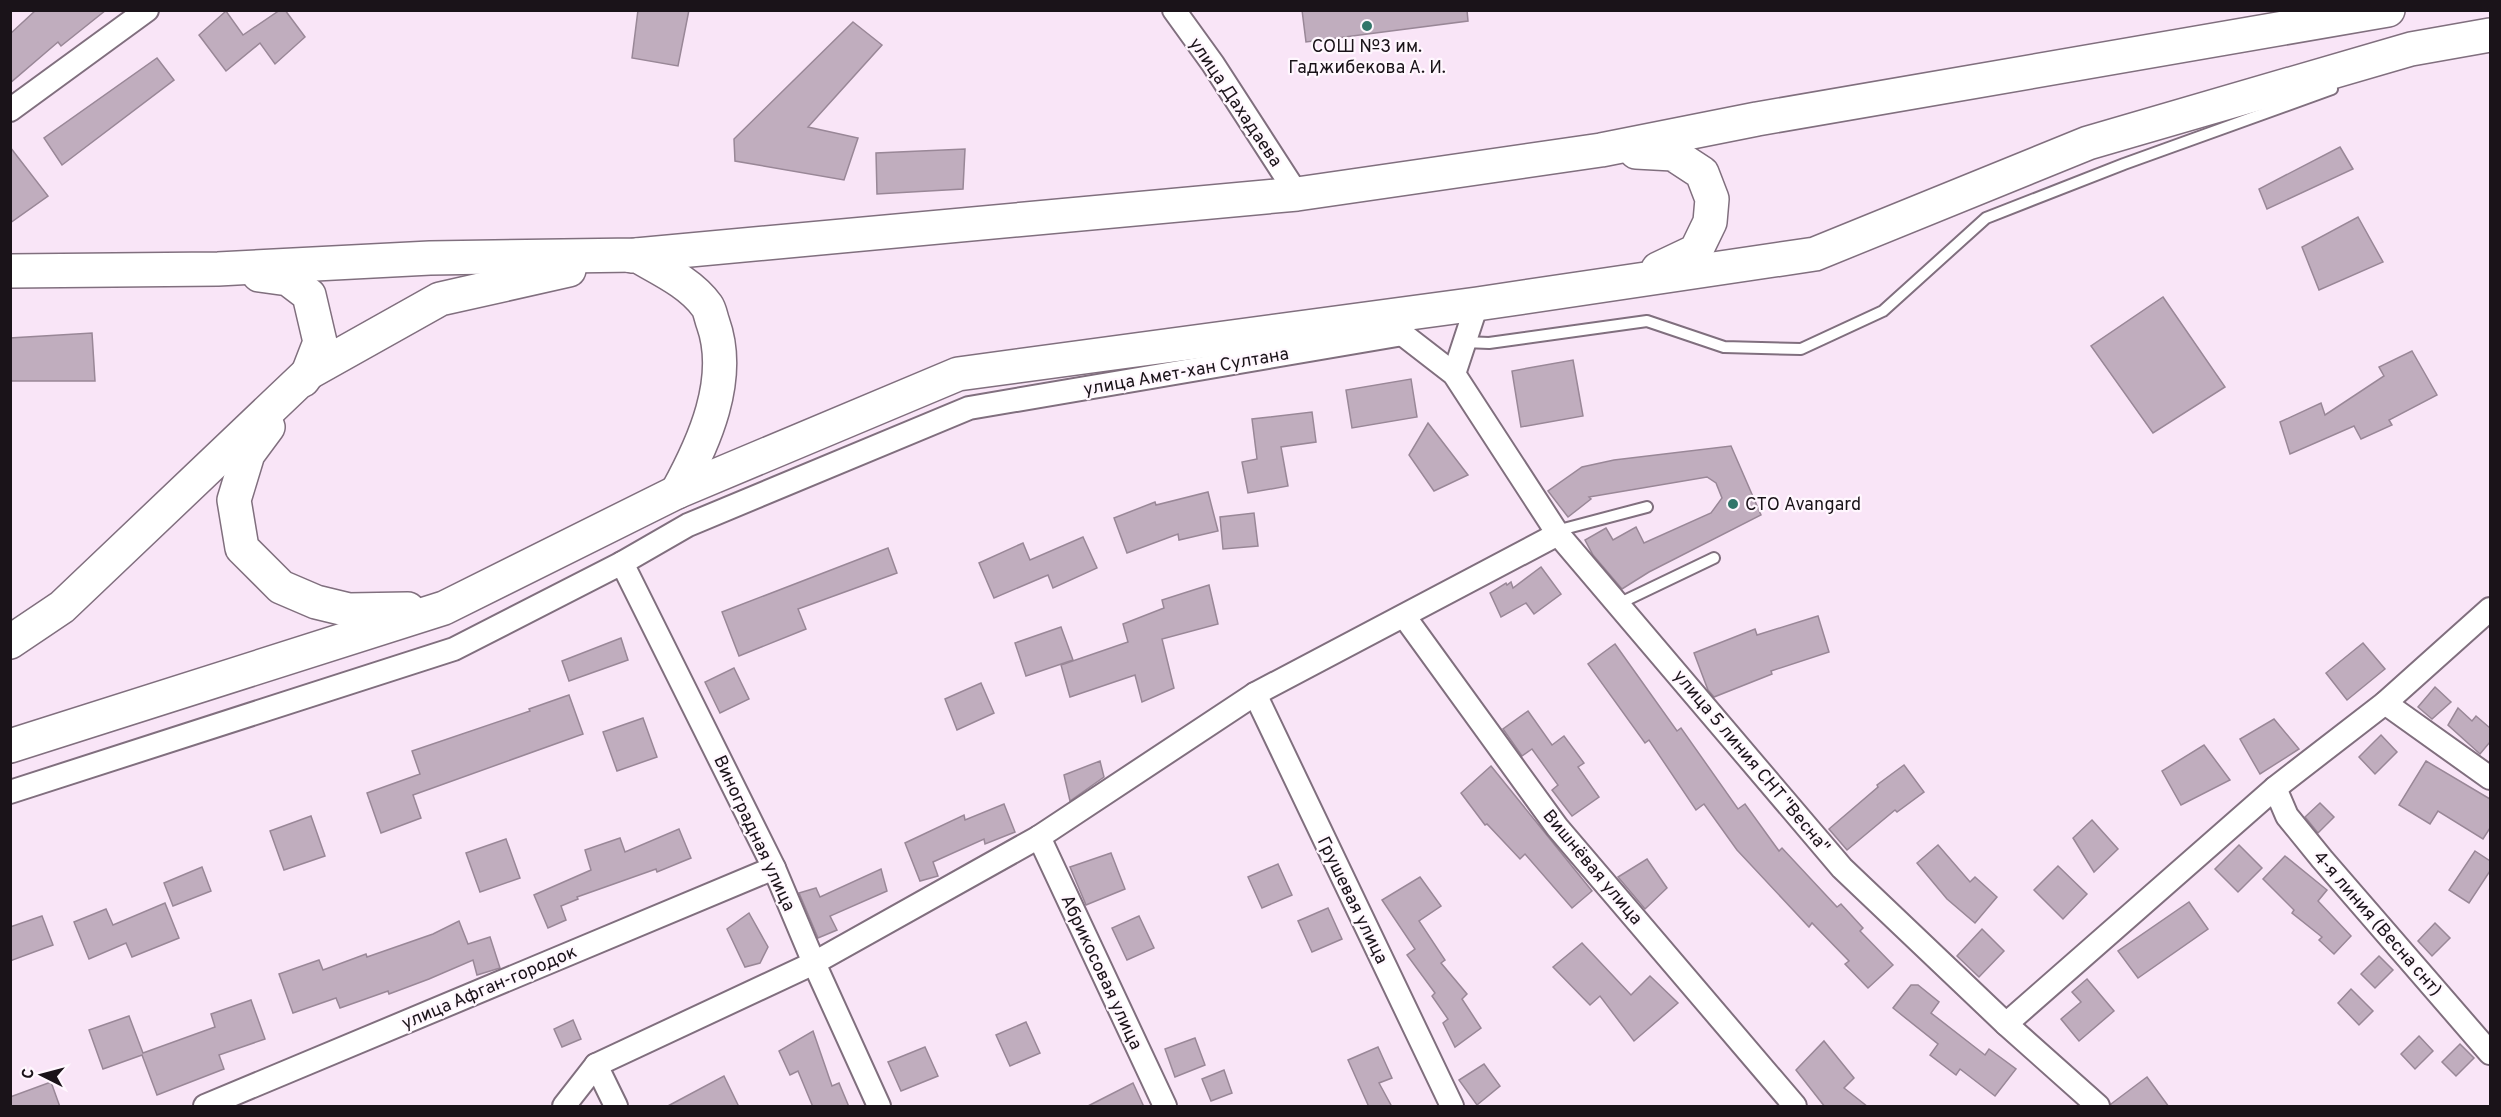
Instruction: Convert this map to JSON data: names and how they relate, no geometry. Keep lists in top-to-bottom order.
{
  "streets": {
    "street": [
      "улица Дахадаева",
      "улица Амет-хан Султана",
      "улица 5 линия СНТ \"Весна\"",
      "Виноградная улица",
      "Вишнёвая улица",
      "Грушевая улица",
      "4-я линия (Весна снт)",
      "Абрикосовая улица",
      "улица Афган-городок"
    ]
  },
  "crossings": [
    ["улица Амет-хан Султана", "улица 5 линия СНТ \"Весна\""],
    ["улица Амет-хан Султана", "Виноградная улица"],
    ["Виноградная улица", "улица Афган-городок"]
  ],
  "places": ["СОШ №3 им. Гаджибекова А. И.", "СТО Avangard"],
  "north": "left"
}
